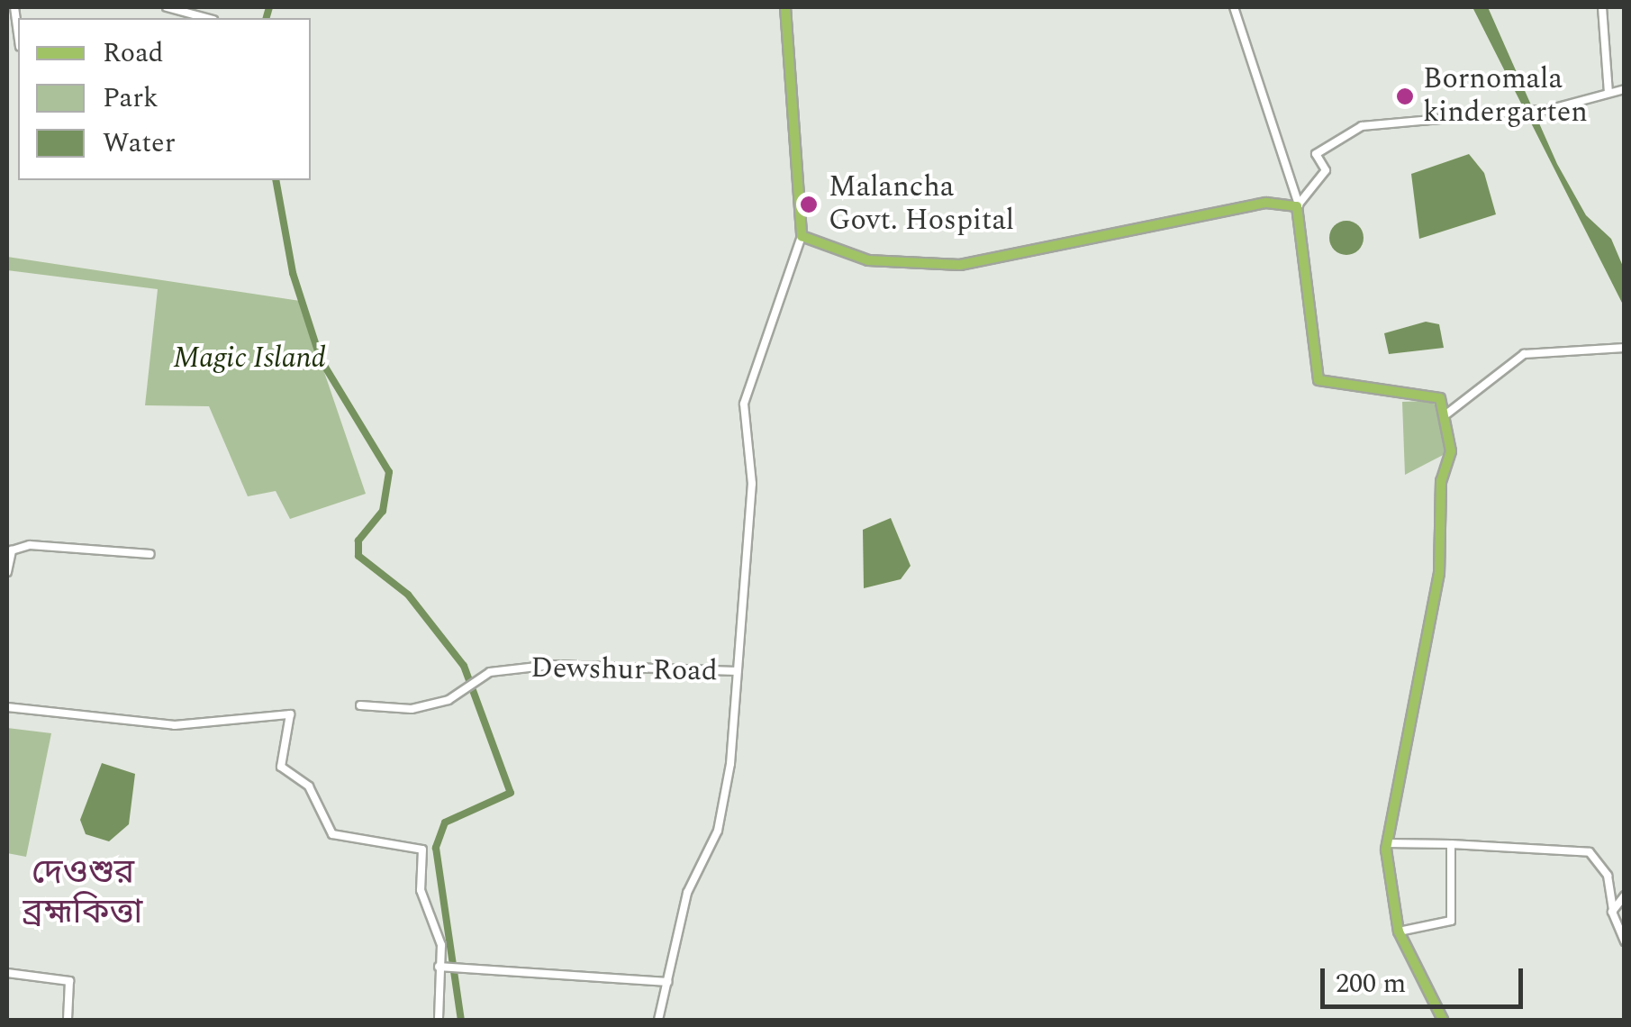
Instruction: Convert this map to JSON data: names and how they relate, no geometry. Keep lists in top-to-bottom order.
{
  "streets": {
    "street": ["Dewshur Road"]
  },
  "districts": ["দেওশুর ব্রহ্মকিত্তা"],
  "parks": ["Magic Island"],
  "places": ["Bornomala kindergarten", "Malancha Govt. Hospital"],
  "legend": ["Road", "Park", "Water"],
  "scale_bar": "200 m"
}
